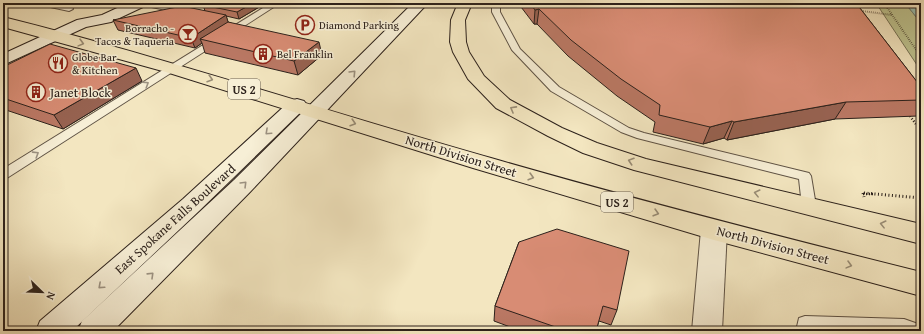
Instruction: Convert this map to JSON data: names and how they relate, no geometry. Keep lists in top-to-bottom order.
{
  "streets": {
    "main road": ["US 2", "North Division Street", "East Spokane Falls Boulevard"]
  },
  "crossings": [
    ["North Division Street", "East Spokane Falls Boulevard"]
  ],
  "one_way": ["North Division Street"],
  "places": {
    "parking": ["Diamond Parking"],
    "bar": ["Borracho - Tacos & Taqueria"],
    "building": ["Bel Franklin", "Janet Block"],
    "restaurant": ["Globe Bar & Kitchen"]
  },
  "north": "bottom right"
}
